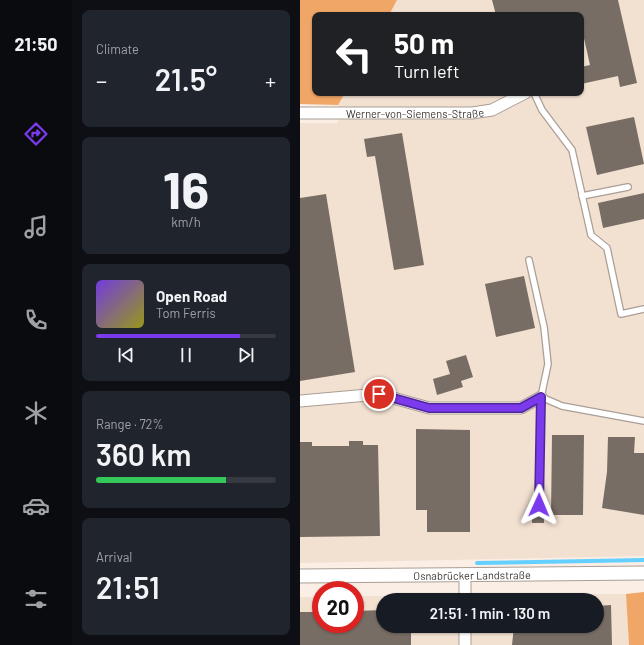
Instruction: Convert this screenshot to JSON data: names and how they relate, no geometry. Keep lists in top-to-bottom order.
{
  "streets": {
    "street": ["Werner-von-Siemens-Straße", "Osnabrücker Landstraße"]
  },
  "page": {
    "tabs": "21:50",
    "tile": [
      "Climate",
      ["16", "km/h"],
      ["Range · 72%", "360 km"],
      ["Arrival", "21:51"]
    ],
    "turn": ["50 m", "Turn left"],
    "heat": ["−", "21.5°", "+"],
    "song": ["Open Road", "Tom Ferris"],
    "limit": "20",
    "trip": "21:51 · 1 min · 130 m"
  }
}
